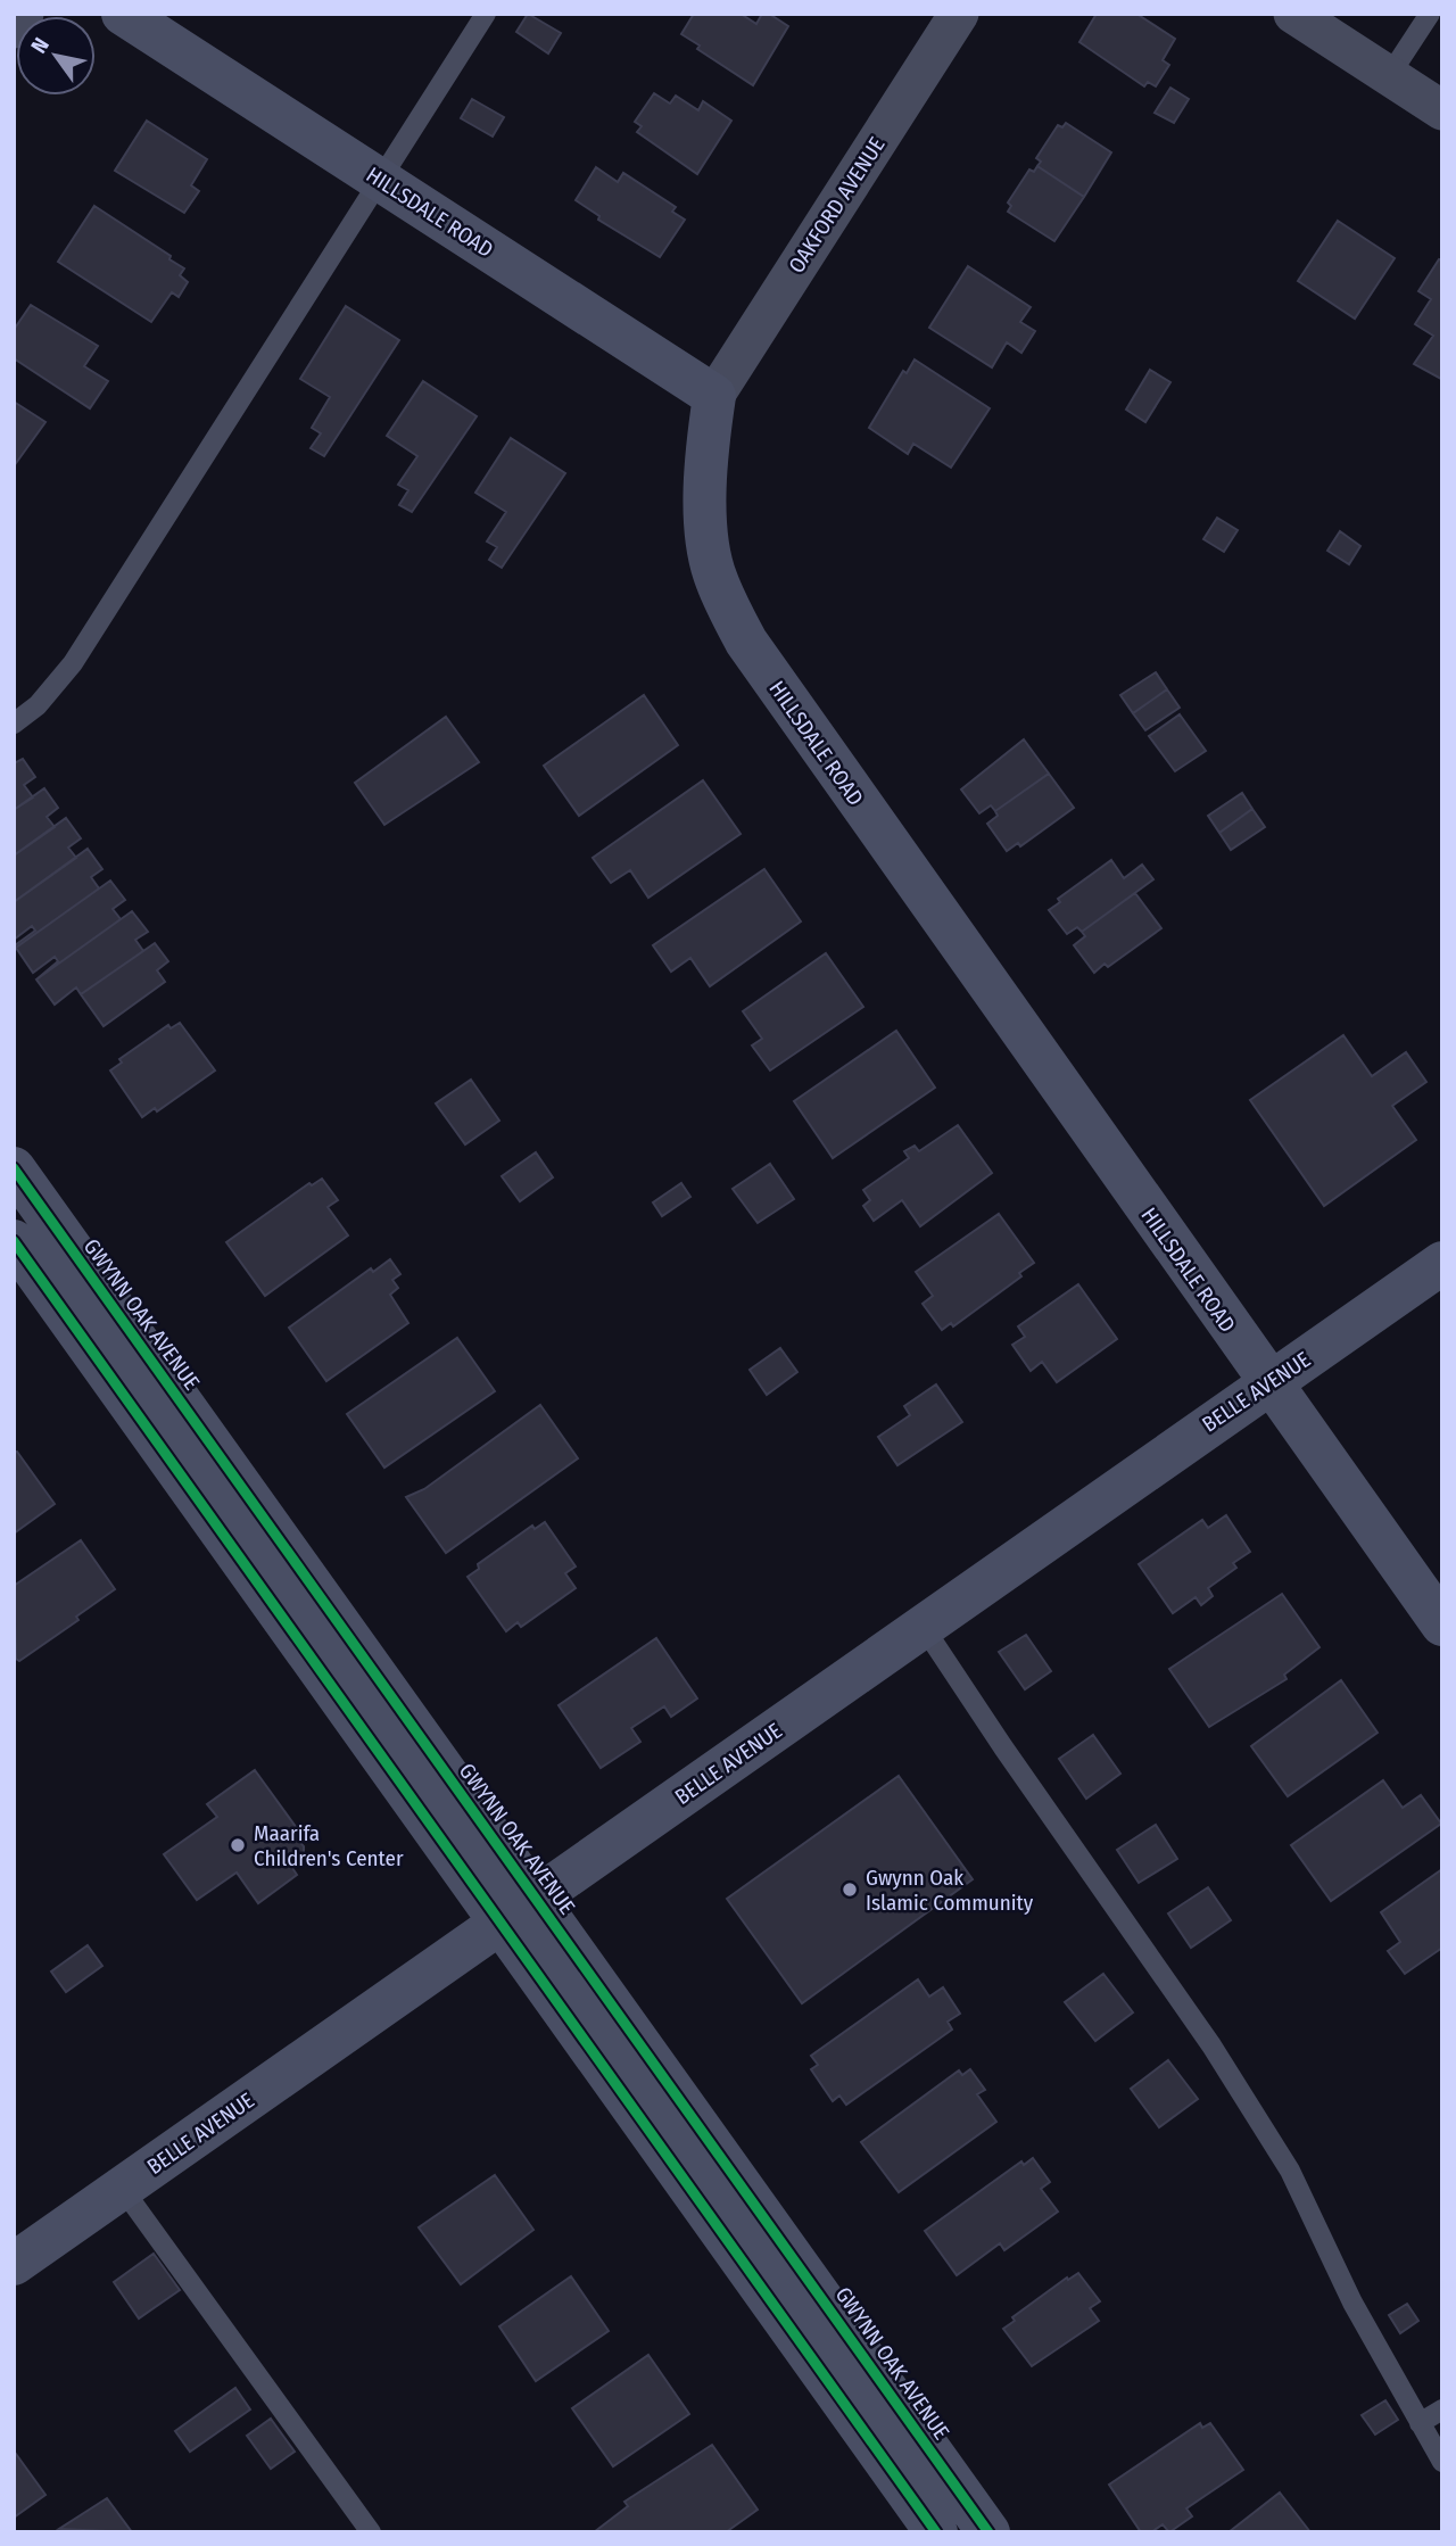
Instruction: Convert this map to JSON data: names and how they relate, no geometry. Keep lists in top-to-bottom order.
{
  "streets": {
    "street": [
      "OAKFORD AVENUE",
      "HILLSDALE ROAD",
      "GWYNN OAK AVENUE",
      "BELLE AVENUE"
    ]
  },
  "crossings": [
    ["OAKFORD AVENUE", "HILLSDALE ROAD"],
    ["HILLSDALE ROAD", "BELLE AVENUE"],
    ["GWYNN OAK AVENUE", "BELLE AVENUE"]
  ],
  "places": ["Maarifa Children's Center", "Gwynn Oak Islamic Community"],
  "north": "top left"
}
